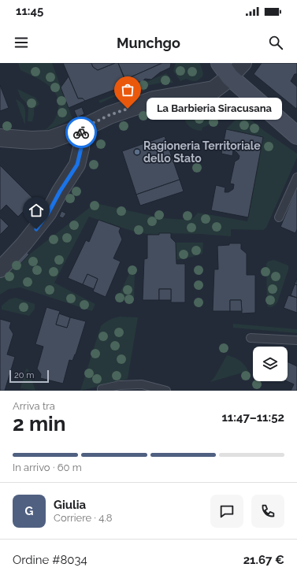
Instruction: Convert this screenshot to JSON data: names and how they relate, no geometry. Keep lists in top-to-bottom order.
{
  "places": ["La Barbieria Siracusana", "Ragioneria Territoriale dello Stato"],
  "scale_bar": "20 m",
  "page": {
    "status": "11:45",
    "header": "Munchgo",
    "bubble": "La Barbieria Siracusana",
    "scale": "20 m",
    "heading": ["2 min", "Arriva tra", "11:47–11:52"],
    "panel": [
      "Giulia",
      "Corriere · 4.8",
      "Ordine #8034",
      "21.67 €"
    ],
    "bar": "In arrivo · 60 m",
    "round": "G"
  }
}
